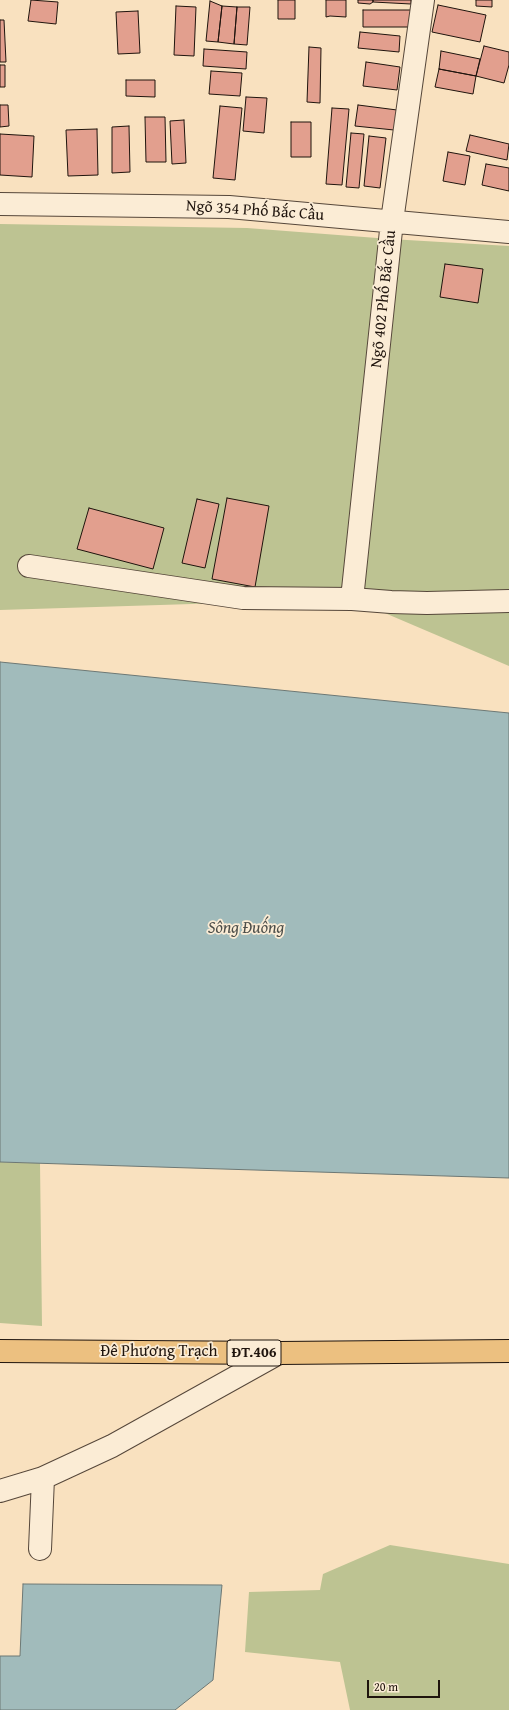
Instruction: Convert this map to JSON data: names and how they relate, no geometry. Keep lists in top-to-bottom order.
{
  "streets": {
    "main road": ["Đê Phương Trạch", "ĐT.406"],
    "street": ["Ngõ 354 Phố Bắc Cầu", "Ngõ 402 Phố Bắc Cầu"]
  },
  "crossings": [
    ["Ngõ 354 Phố Bắc Cầu", "Ngõ 402 Phố Bắc Cầu"]
  ],
  "water": ["Sông Đuống"],
  "scale_bar": "20 m"
}
